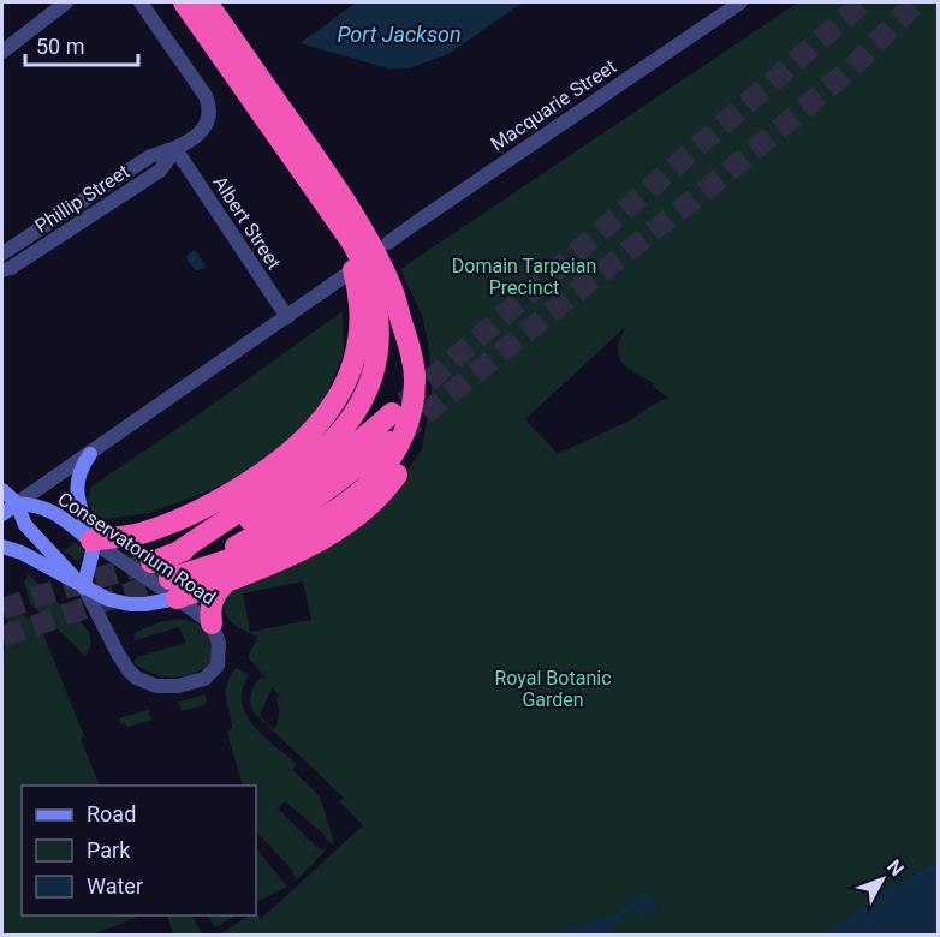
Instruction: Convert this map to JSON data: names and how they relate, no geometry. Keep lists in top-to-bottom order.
{
  "streets": {
    "main road": ["Conservatorium Road"],
    "street": ["Macquarie Street", "Phillip Street", "Albert Street"]
  },
  "crossings": [
    ["Phillip Street", "Albert Street"]
  ],
  "water": ["Port Jackson"],
  "parks": ["Domain Tarpeian Precinct", "Royal Botanic Garden"],
  "legend": ["Road", "Park", "Water"],
  "scale_bar": "50 m",
  "north": "top right"
}
